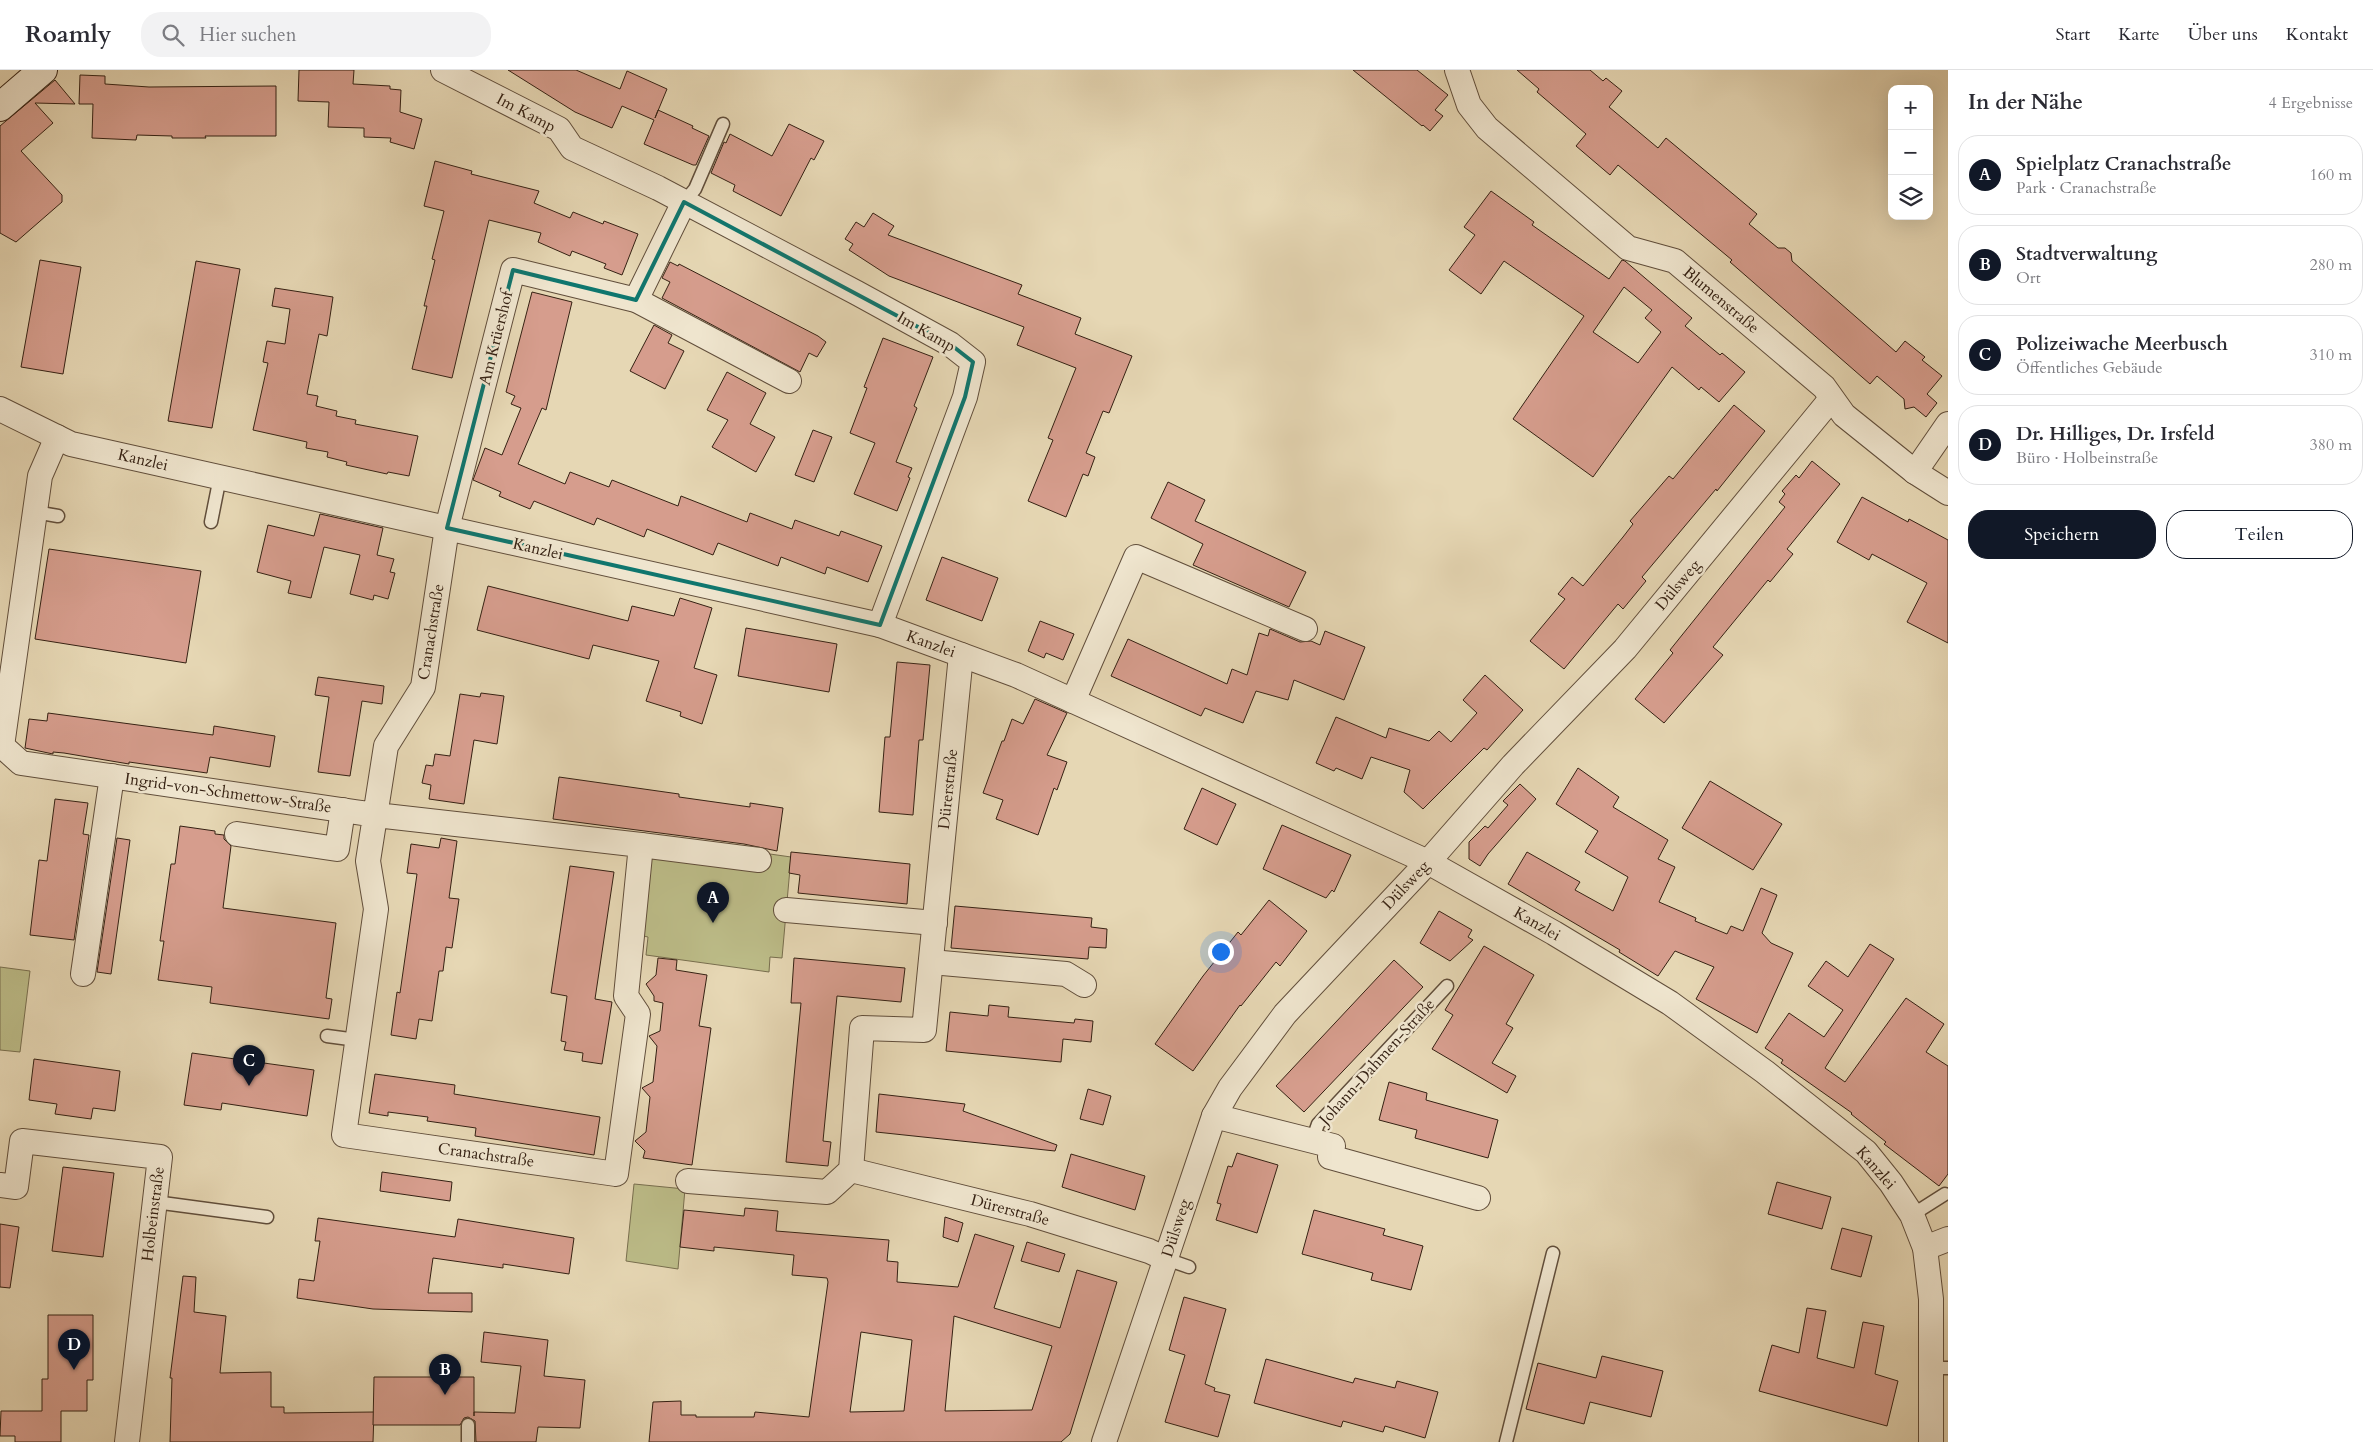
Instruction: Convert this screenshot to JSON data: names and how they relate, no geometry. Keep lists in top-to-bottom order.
{
  "streets": {
    "street": [
      "Im Kamp",
      "Blumenstraße",
      "Am Krüershof",
      "Kanzlei",
      "Dülsweg",
      "Cranachstraße",
      "Dürerstraße",
      "Ingrid-von-Schmettow-Straße",
      "Johann-Dahmen-Straße",
      "Holbeinstraße"
    ]
  },
  "crossings": [
    ["Im Kamp", "Kanzlei"],
    ["Blumenstraße", "Dülsweg"],
    ["Am Krüershof", "Kanzlei"],
    ["Am Krüershof", "Cranachstraße"],
    ["Kanzlei", "Dülsweg"],
    ["Kanzlei", "Cranachstraße"],
    ["Kanzlei", "Dürerstraße"],
    ["Kanzlei", "Ingrid-von-Schmettow-Straße"],
    ["Dülsweg", "Dürerstraße"],
    ["Dülsweg", "Johann-Dahmen-Straße"],
    ["Cranachstraße", "Ingrid-von-Schmettow-Straße"]
  ],
  "page": {
    "header": "Roamly",
    "search": "Hier suchen",
    "nav": [
      "Start",
      "Karte",
      "Über uns",
      "Kontakt"
    ],
    "heading": ["In der Nähe", "4 Ergebnisse"],
    "map_buttons": ["+", "−"],
    "list": [
      {
        "mark": "A",
        "name": "Spielplatz Cranachstraße",
        "note": "Park · Cranachstraße",
        "value": "160 m"
      },
      {
        "mark": "B",
        "name": "Stadtverwaltung",
        "note": "Ort",
        "value": "280 m"
      },
      {
        "mark": "C",
        "name": "Polizeiwache Meerbusch",
        "note": "Öffentliches Gebäude",
        "value": "310 m"
      },
      {
        "mark": "D",
        "name": "Dr. Hilliges, Dr. Irsfeld",
        "note": "Büro · Holbeinstraße",
        "value": "380 m"
      }
    ],
    "buttons": ["Speichern", "Teilen"],
    "pins": [
      "A",
      "C",
      "D",
      "B"
    ]
  }
}
